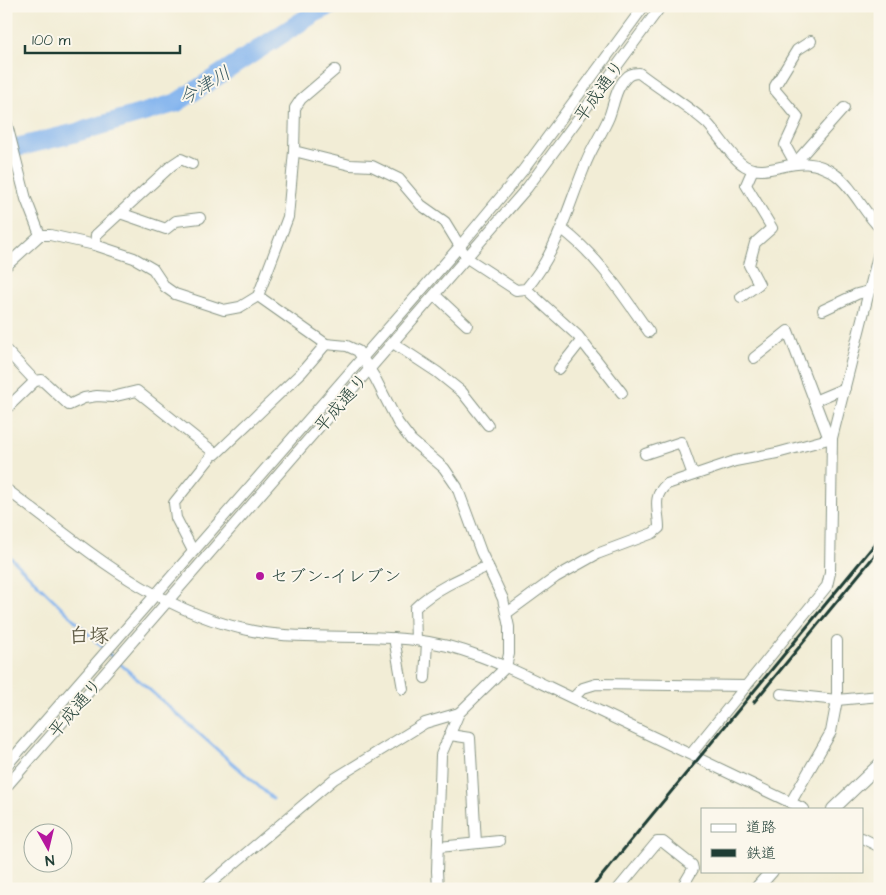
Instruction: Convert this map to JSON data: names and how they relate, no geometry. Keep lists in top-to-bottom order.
{
  "streets": {
    "street": ["平成通り"]
  },
  "districts": ["白塚"],
  "water": ["今津川"],
  "places": ["セブン-イレブン"],
  "legend": ["道路", "鉄道"],
  "scale_bar": "100 m",
  "north": "bottom"
}
